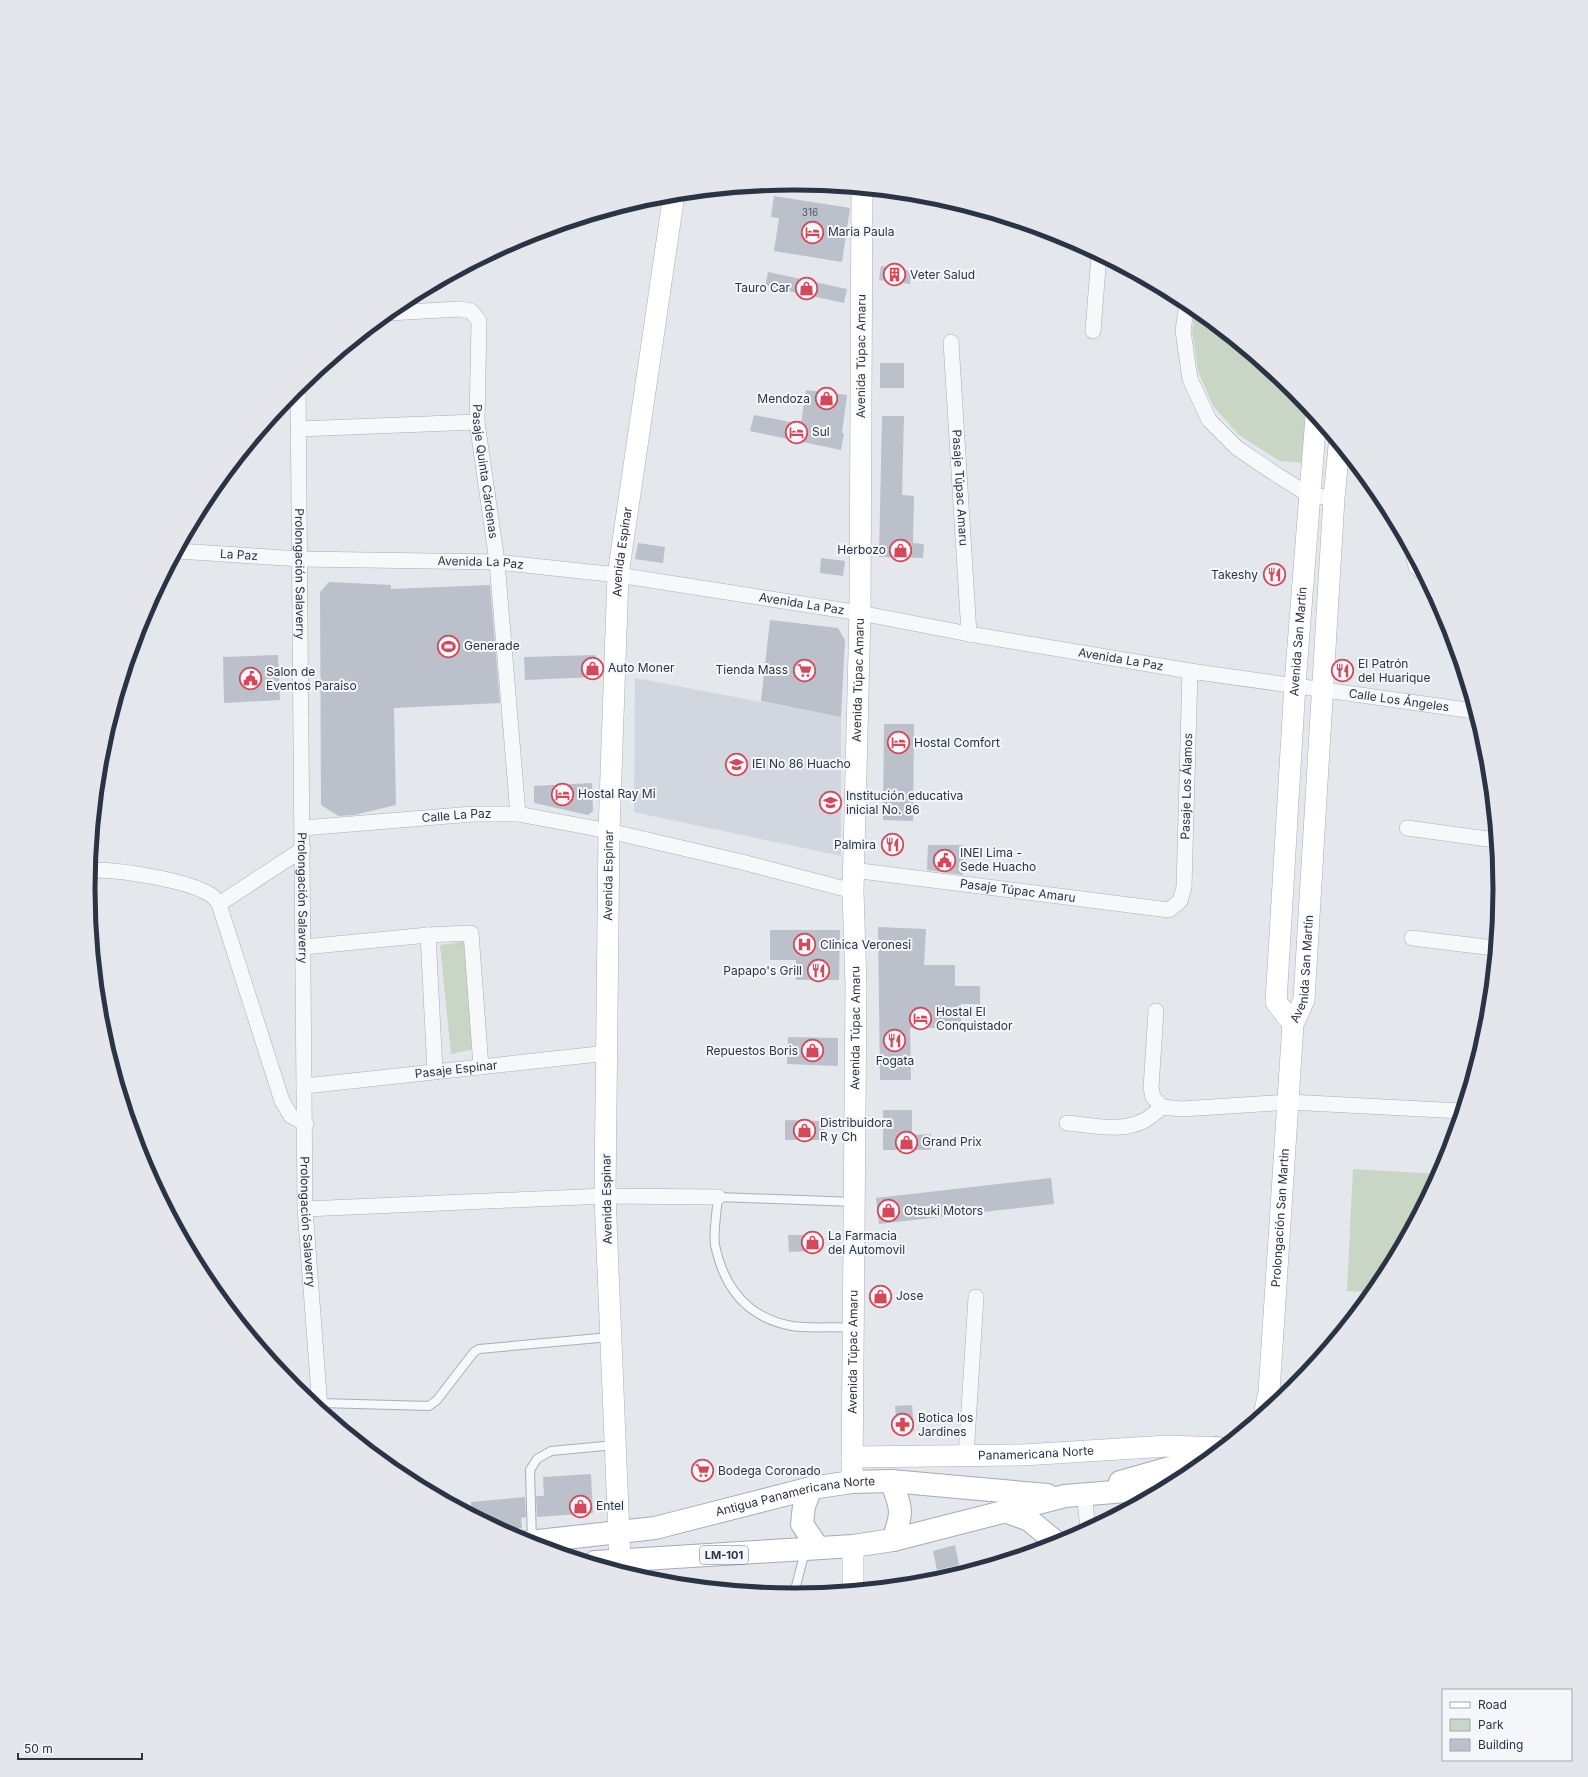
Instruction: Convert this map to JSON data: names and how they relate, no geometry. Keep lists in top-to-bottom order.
{
  "streets": {
    "main road": ["Antigua Panamericana Norte", "LM-101"],
    "street": [
      "Avenida Túpac Amaru",
      "Pasaje Quinta Cárdenas",
      "Pasaje Túpac Amaru",
      "Avenida Espinar",
      "La Paz",
      "Avenida La Paz",
      "Prolongación Salaverry",
      "Avenida San Martín",
      "Calle Los Ángeles",
      "Pasaje Los Álamos",
      "Calle La Paz",
      "Pasaje Espinar",
      "Prolongación San Martin",
      "Panamericana Norte"
    ]
  },
  "crossings": [
    ["Avenida Túpac Amaru", "Pasaje Túpac Amaru"],
    ["Avenida Túpac Amaru", "Avenida La Paz"],
    ["Avenida Túpac Amaru", "Calle La Paz"],
    ["Avenida Túpac Amaru", "Panamericana Norte"],
    ["Avenida Túpac Amaru", "Antigua Panamericana Norte"],
    ["Pasaje Quinta Cárdenas", "Avenida La Paz"],
    ["Pasaje Quinta Cárdenas", "Calle La Paz"],
    ["Pasaje Túpac Amaru", "Avenida La Paz"],
    ["Pasaje Túpac Amaru", "Pasaje Los Álamos"],
    ["Avenida Espinar", "Avenida La Paz"],
    ["Avenida Espinar", "Calle La Paz"],
    ["Avenida Espinar", "Pasaje Espinar"],
    ["Avenida Espinar", "Antigua Panamericana Norte"],
    ["La Paz", "Avenida La Paz"],
    ["La Paz", "Prolongación Salaverry"],
    ["Avenida La Paz", "Prolongación Salaverry"],
    ["Avenida La Paz", "Avenida San Martín"],
    ["Avenida La Paz", "Calle Los Ángeles"],
    ["Avenida La Paz", "Pasaje Los Álamos"],
    ["Prolongación Salaverry", "Calle La Paz"],
    ["Prolongación Salaverry", "Pasaje Espinar"],
    ["Avenida San Martín", "Calle Los Ángeles"],
    ["Avenida San Martín", "Prolongación San Martin"]
  ],
  "places": {
    "hotel": [
      "Maria Paula",
      "Sul",
      "Hostal Comfort",
      "Hostal Ray Mi",
      "Hostal El Conquistador"
    ],
    "building": ["Veter Salud"],
    "shop": [
      "Tauro Car",
      "Mendoza",
      "Herbozo",
      "Auto Moner",
      "Repuestos Boris",
      "Distribuidora R y Ch",
      "Grand Prix",
      "Otsuki Motors",
      "La Farmacia del Automovil",
      "Jose",
      "Entel"
    ],
    "restaurant": [
      "Takeshy",
      "El Patrón del Huarique",
      "Palmira",
      "Papapo's Grill",
      "Fogata"
    ],
    "sports": ["Generade"],
    "supermarket": ["Tienda Mass", "Bodega Coronado"],
    "public building": ["Salon de Eventos Paraiso", "INEI Lima - Sede Huacho"],
    "school or university": ["IEI No 86 Huacho", "Institución educativa inicial No. 86"],
    "hospital": ["Clinica Veronesi"],
    "pharmacy": ["Botica los Jardines"]
  },
  "house_numbers": ["316"],
  "legend": ["Road", "Park", "Building"],
  "scale_bar": "50 m"
}
